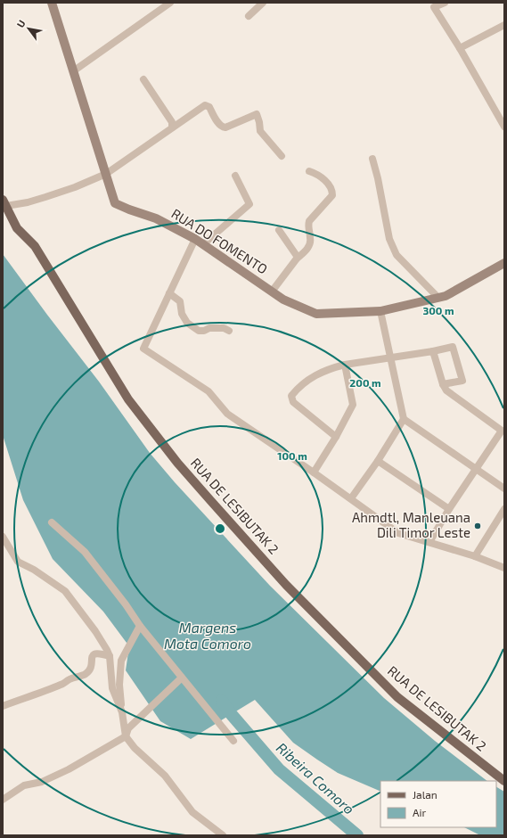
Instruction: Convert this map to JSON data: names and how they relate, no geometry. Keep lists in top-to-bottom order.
{
  "streets": {
    "main road": ["RUA DE LESIBUTAK 2"],
    "street": ["RUA DO FOMENTO"]
  },
  "water": ["Margens Mota Comoro", "Ribeira Comoro"],
  "places": ["Ahmdtl, Manleuana Dili Timor Leste"],
  "legend": ["Jalan", "Air"],
  "north": "top left",
  "rings": ["300 m", "200 m", "100 m"]
}
